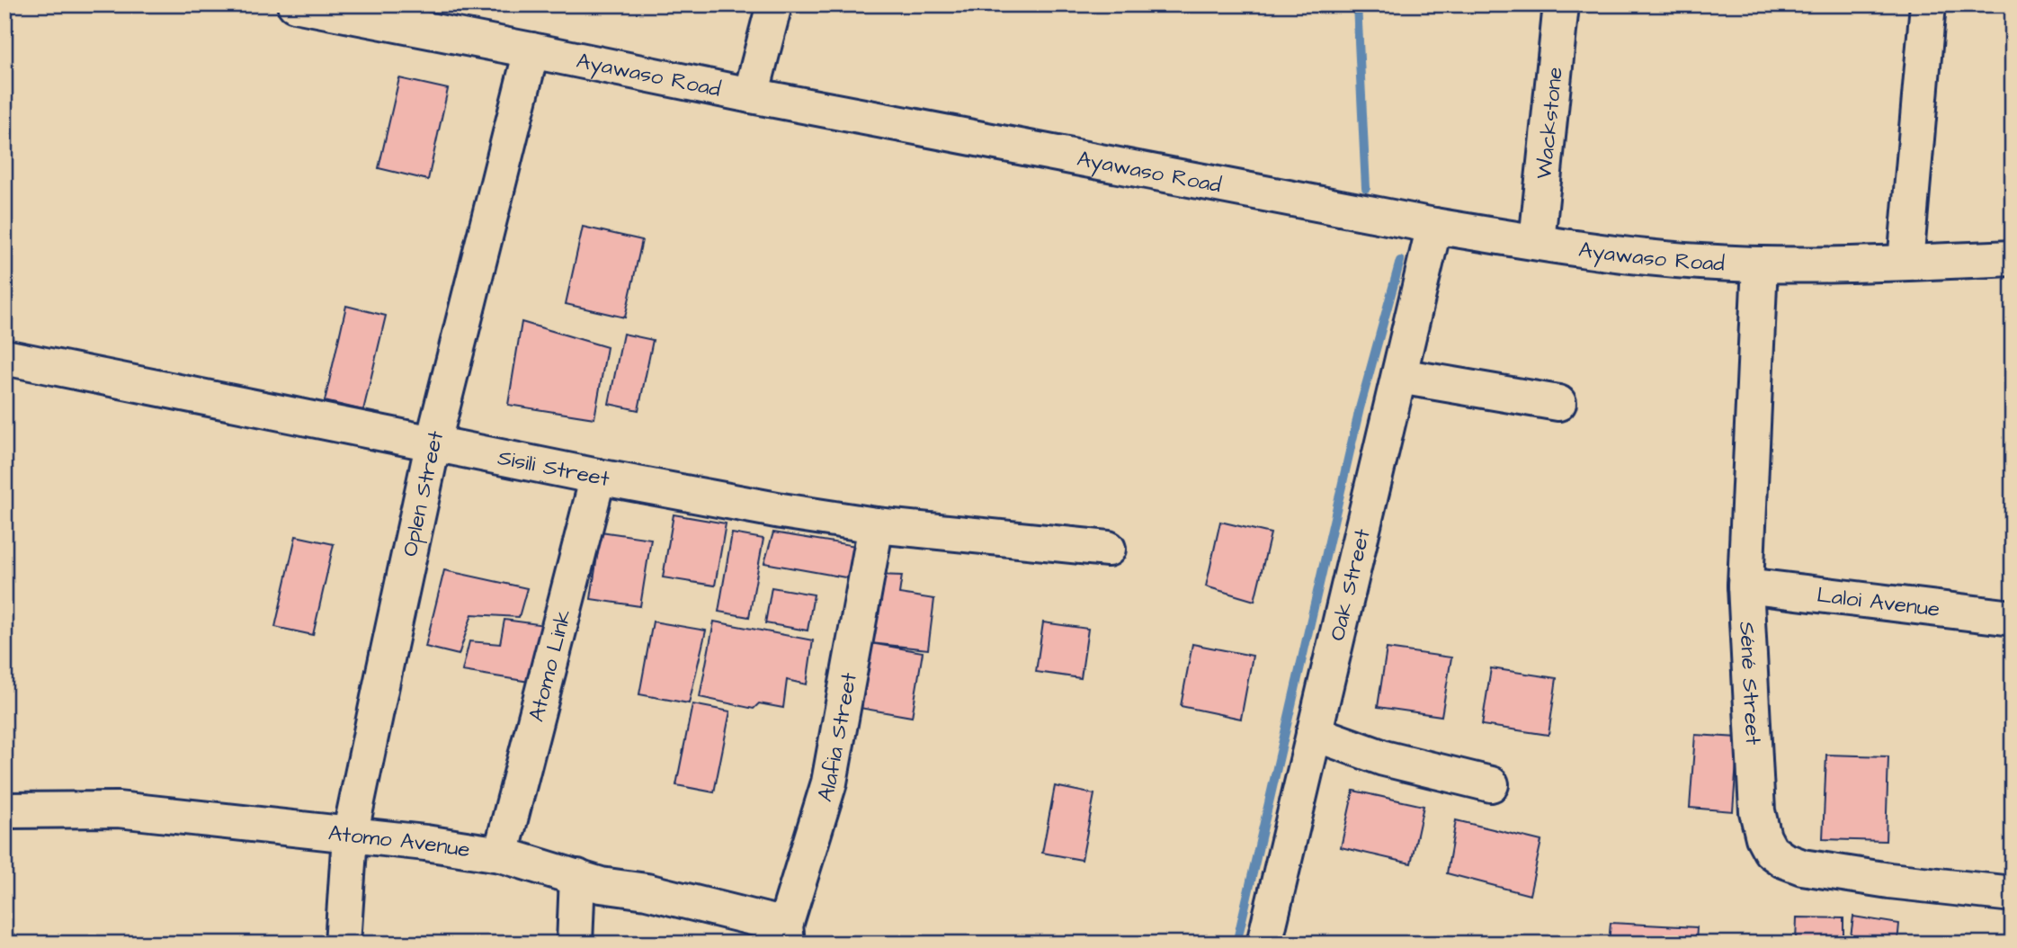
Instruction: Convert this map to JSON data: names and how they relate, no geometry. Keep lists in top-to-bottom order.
{
  "streets": {
    "street": [
      "Ayawaso Road",
      "Wackstone",
      "Sisili Street",
      "Oplen Street",
      "Oak Street",
      "Laloi Avenue",
      "Atomo Link",
      "Séné Street",
      "Alafia Street",
      "Atomo Avenue"
    ]
  },
  "crossings": [
    ["Ayawaso Road", "Wackstone"],
    ["Ayawaso Road", "Oplen Street"],
    ["Ayawaso Road", "Oak Street"],
    ["Ayawaso Road", "Séné Street"],
    ["Sisili Street", "Oplen Street"],
    ["Sisili Street", "Atomo Link"],
    ["Sisili Street", "Alafia Street"],
    ["Oplen Street", "Atomo Avenue"],
    ["Laloi Avenue", "Séné Street"],
    ["Atomo Link", "Atomo Avenue"],
    ["Alafia Street", "Atomo Avenue"]
  ]
}
